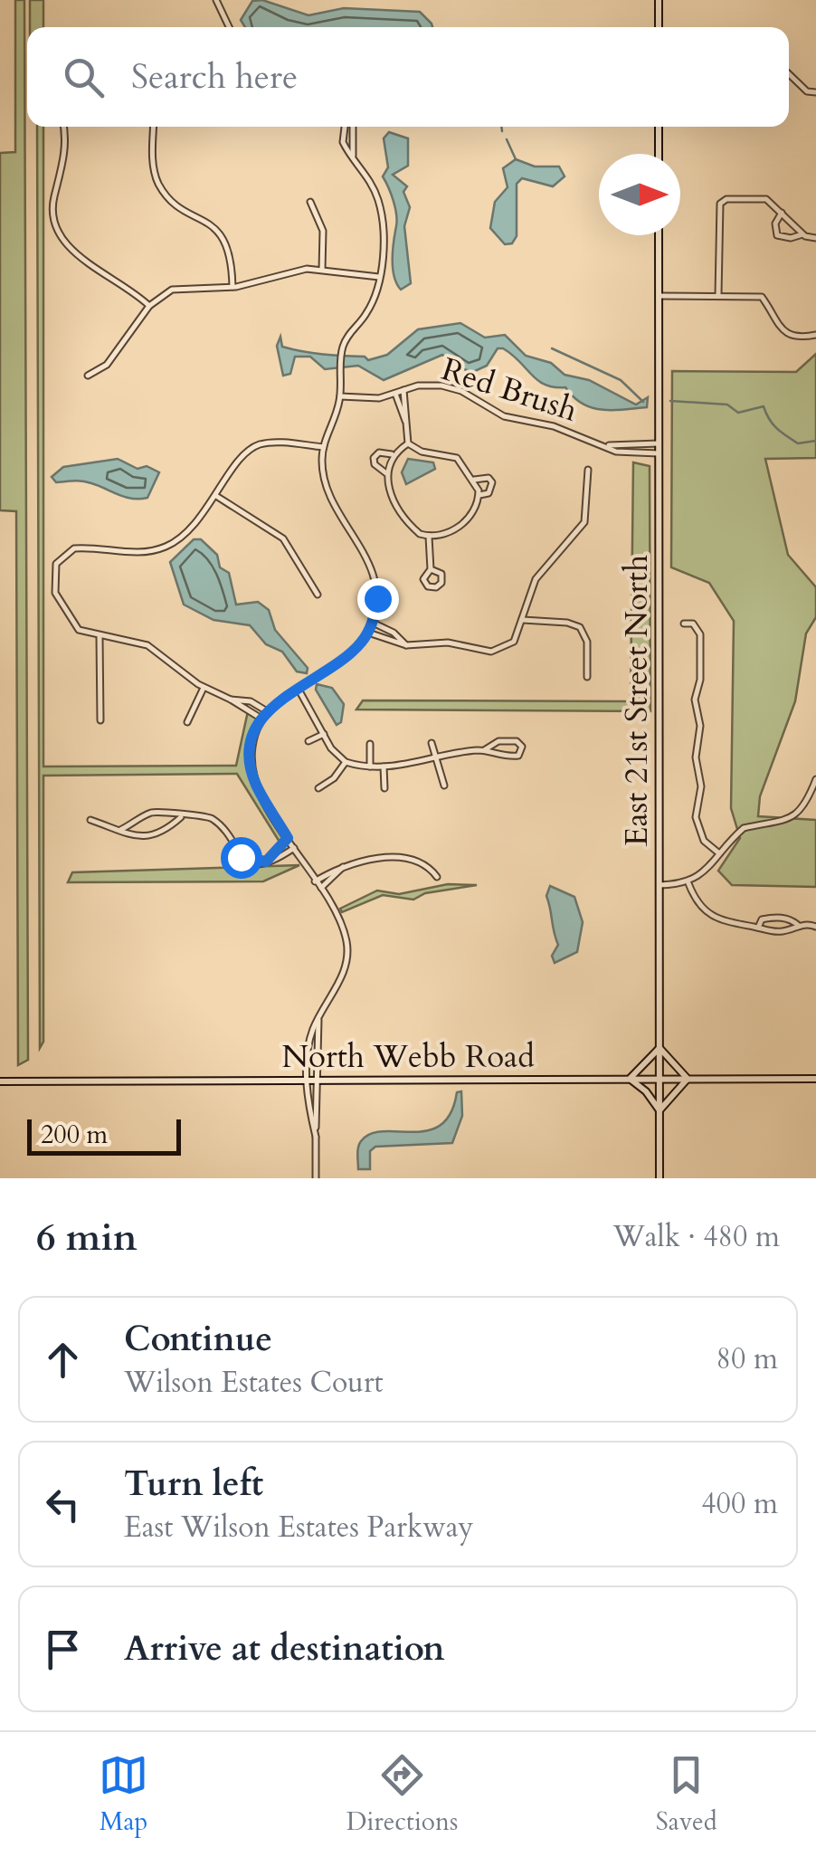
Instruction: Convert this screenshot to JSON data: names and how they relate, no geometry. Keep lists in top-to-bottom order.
{
  "streets": {
    "main road": ["East 21st Street North", "North Webb Road"],
    "street": ["Red Brush"]
  },
  "crossings": [
    ["Red Brush", "East 21st Street North"],
    ["East 21st Street North", "North Webb Road"]
  ],
  "scale_bar": "200 m",
  "north": "right",
  "page": {
    "search": "Search here",
    "scale": "200 m",
    "heading": ["6 min", "Walk · 480 m"],
    "list": [
      ["Continue", "Wilson Estates Court", "80 m"],
      ["Turn left", "East Wilson Estates Parkway", "400 m"],
      "Arrive at destination"
    ],
    "nav": ["Map", "Directions", "Saved"]
  }
}
